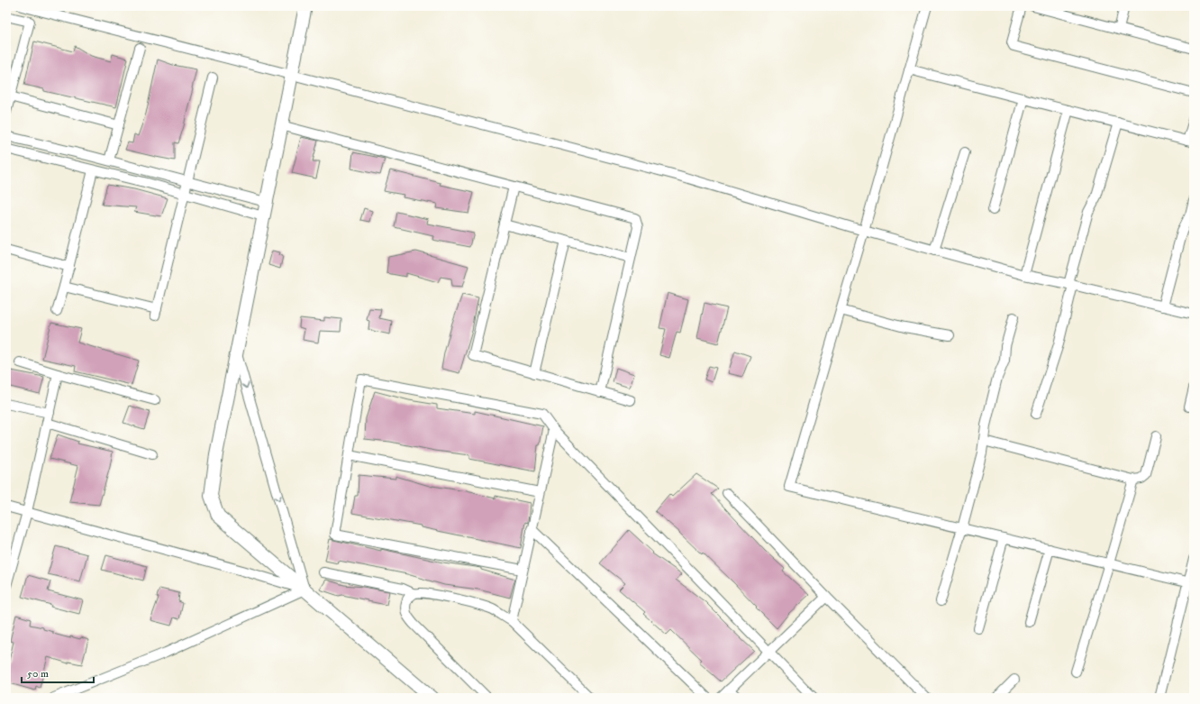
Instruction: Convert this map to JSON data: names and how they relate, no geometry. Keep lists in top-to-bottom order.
{
  "scale_bar": "50 m"
}
